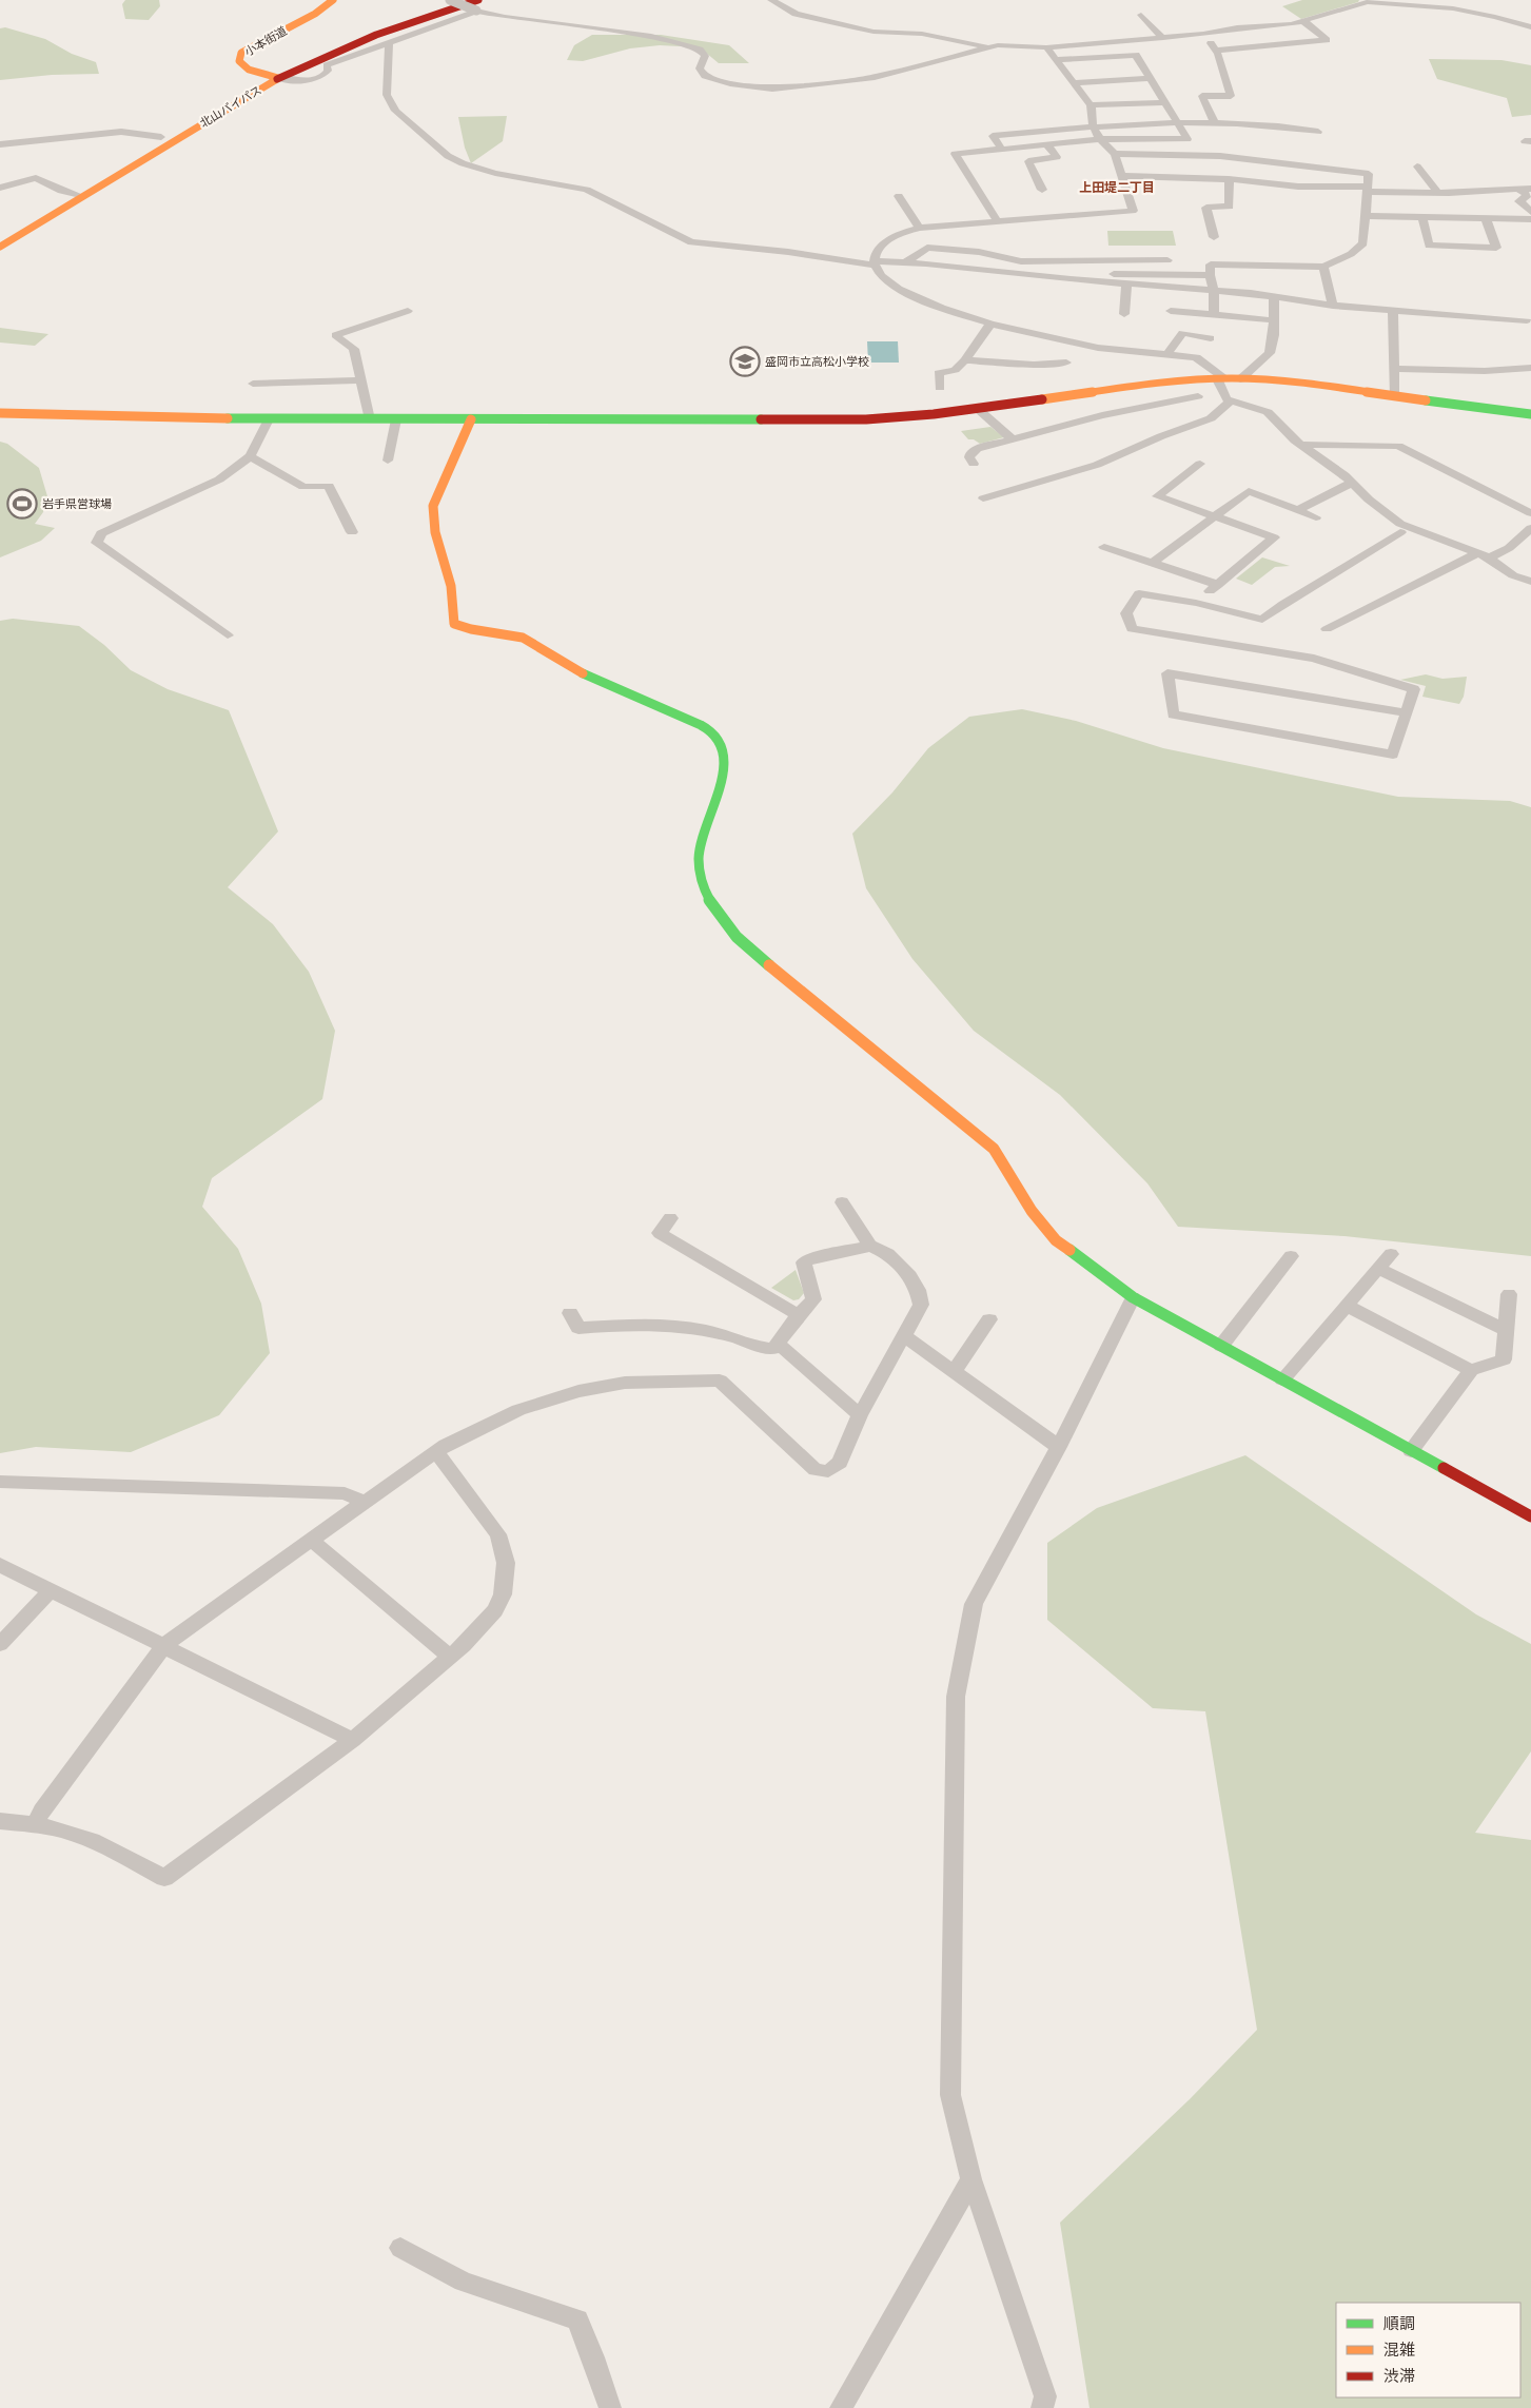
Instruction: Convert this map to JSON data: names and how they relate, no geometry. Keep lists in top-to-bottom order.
{
  "streets": {
    "main road": ["小本街道", "北山バイパス"]
  },
  "crossings": [
    ["小本街道", "北山バイパス"]
  ],
  "districts": ["上田堤二丁目"],
  "places": {
    "school or university": ["盛岡市立高松小学校"],
    "sports": ["岩手県営球場"]
  },
  "legend": ["順調", "混雑", "渋滞"]
}
